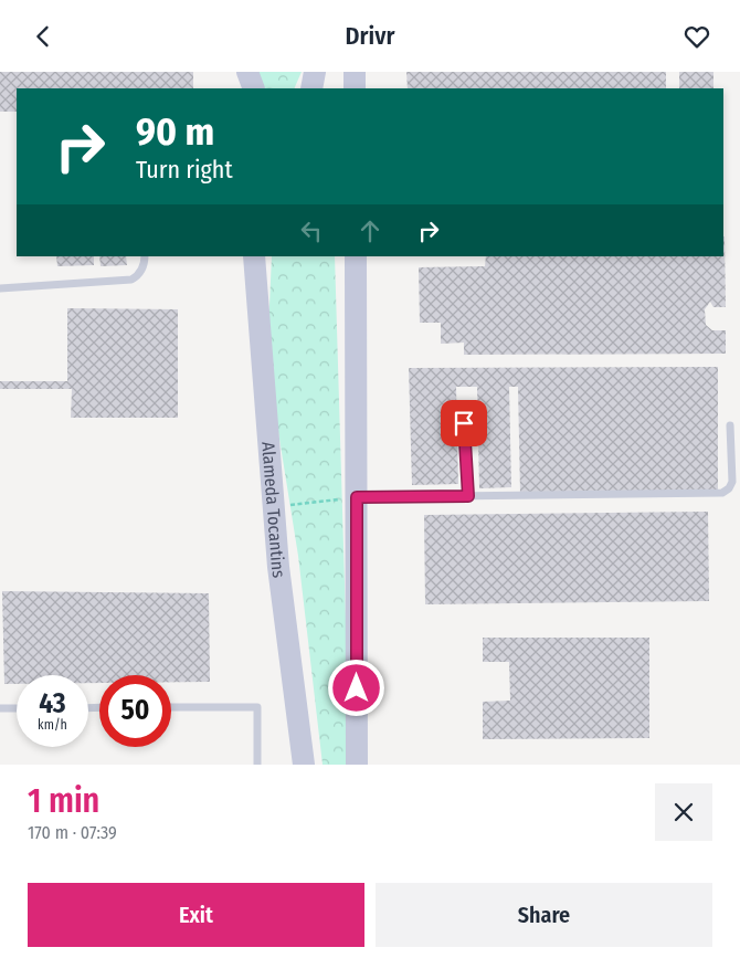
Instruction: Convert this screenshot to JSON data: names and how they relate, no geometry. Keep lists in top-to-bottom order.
{
  "streets": {
    "main road": ["Alameda Tocantins"]
  },
  "page": {
    "header": "Drivr",
    "turn": ["90 m", "Turn right"],
    "speed": "43 km/h",
    "limit": "50",
    "heading": ["1 min", "170 m · 07:39"],
    "buttons": ["Exit", "Share"]
  }
}
